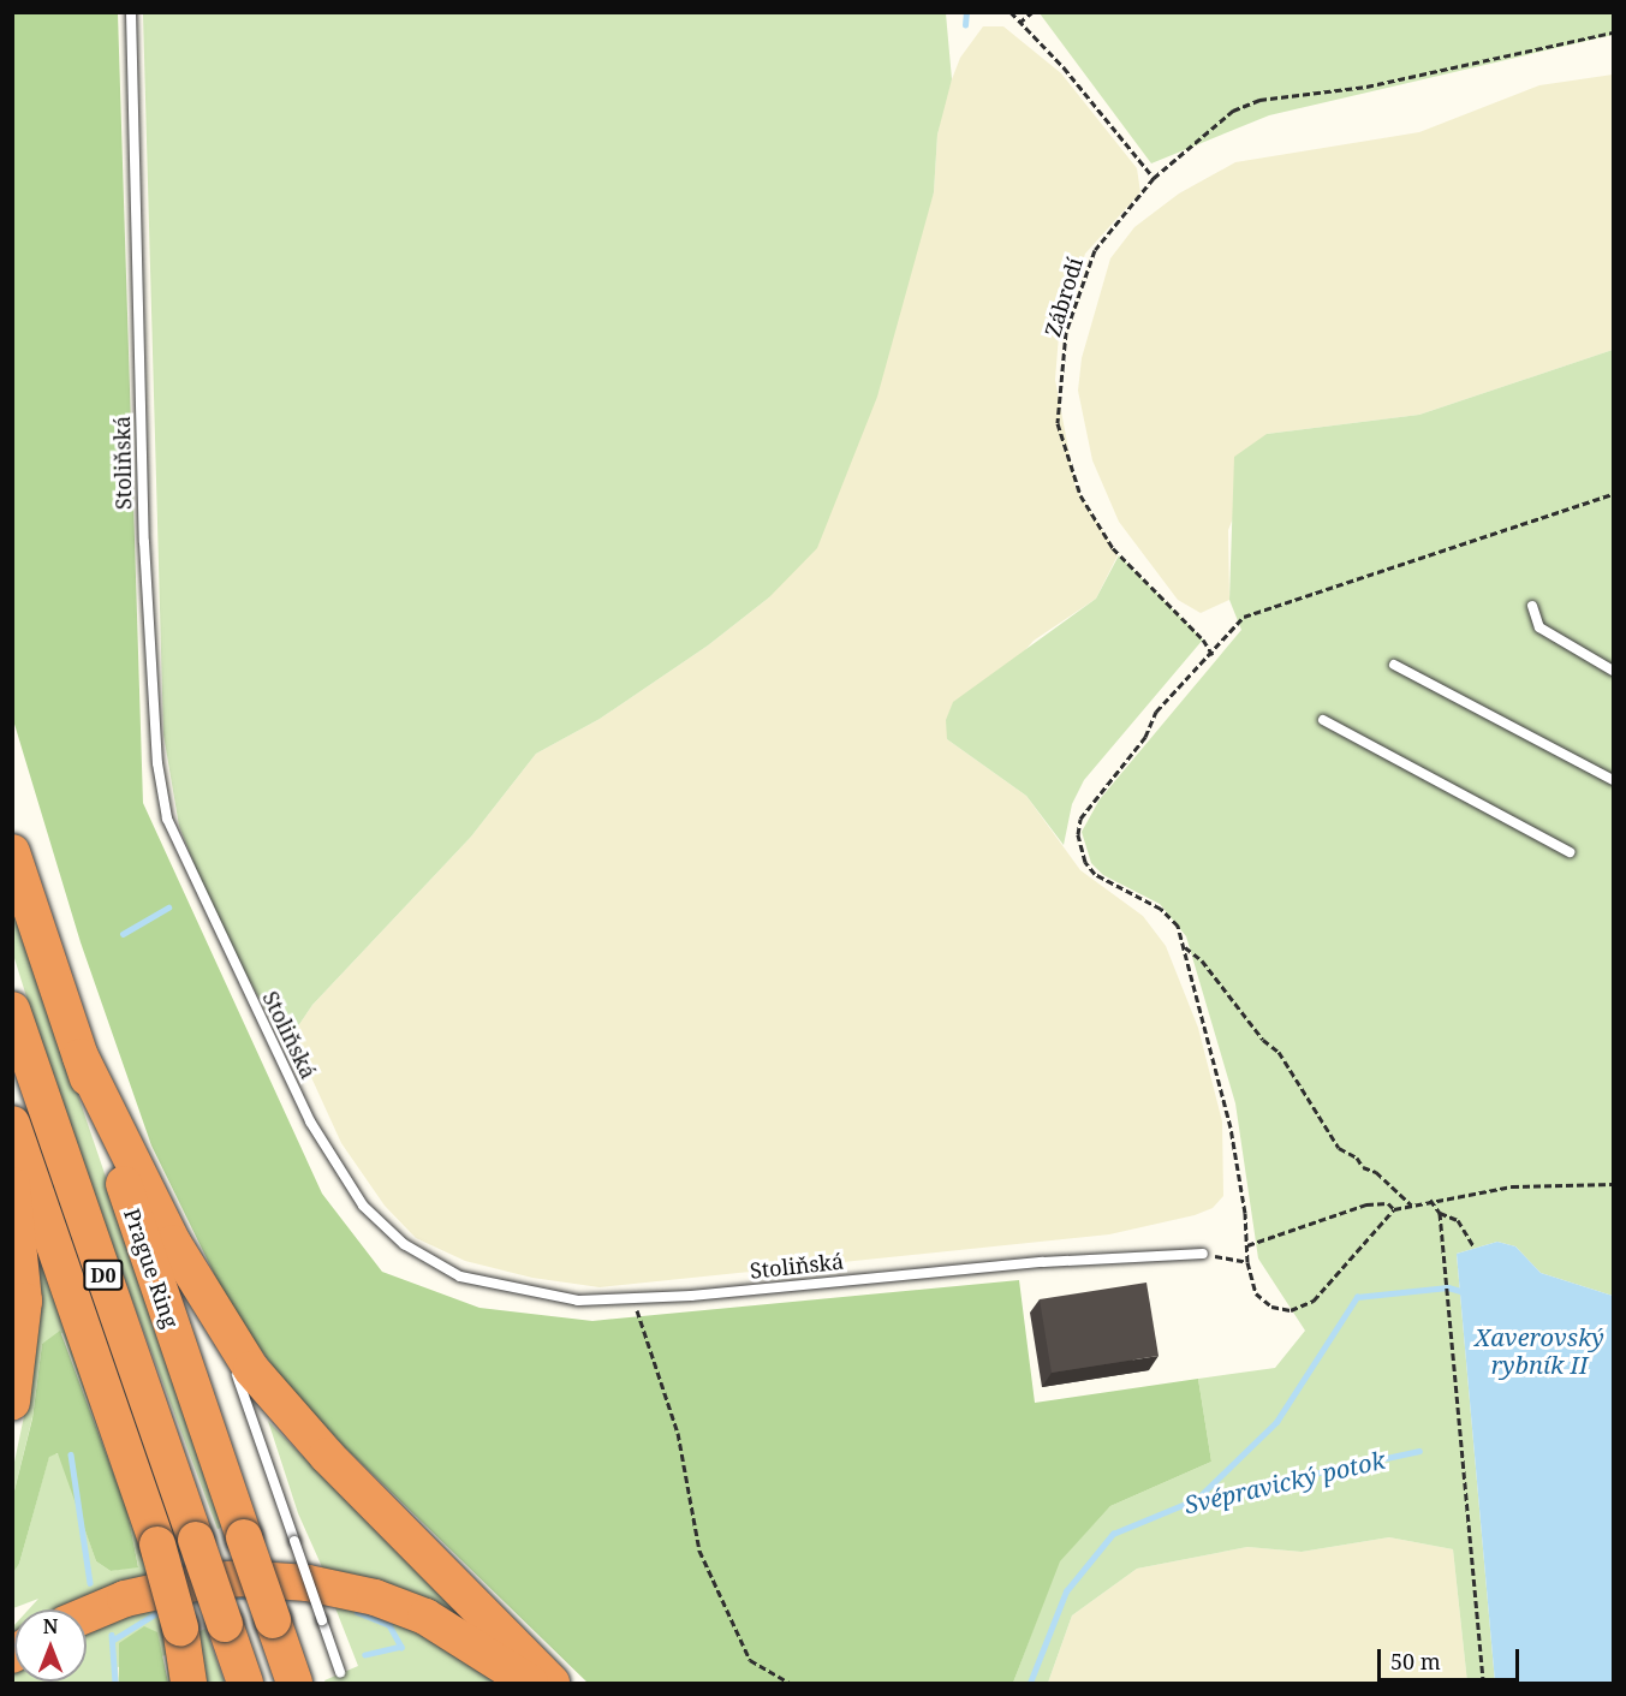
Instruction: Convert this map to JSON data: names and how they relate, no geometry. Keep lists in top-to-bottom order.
{
  "streets": {
    "highway": ["Prague Ring", "D0"],
    "lane": ["Stoliňská"],
    "path": ["Zábrodí"]
  },
  "water": ["Xaverovský rybník II", "Svépravický potok"],
  "scale_bar": "50 m",
  "north": "top"
}
